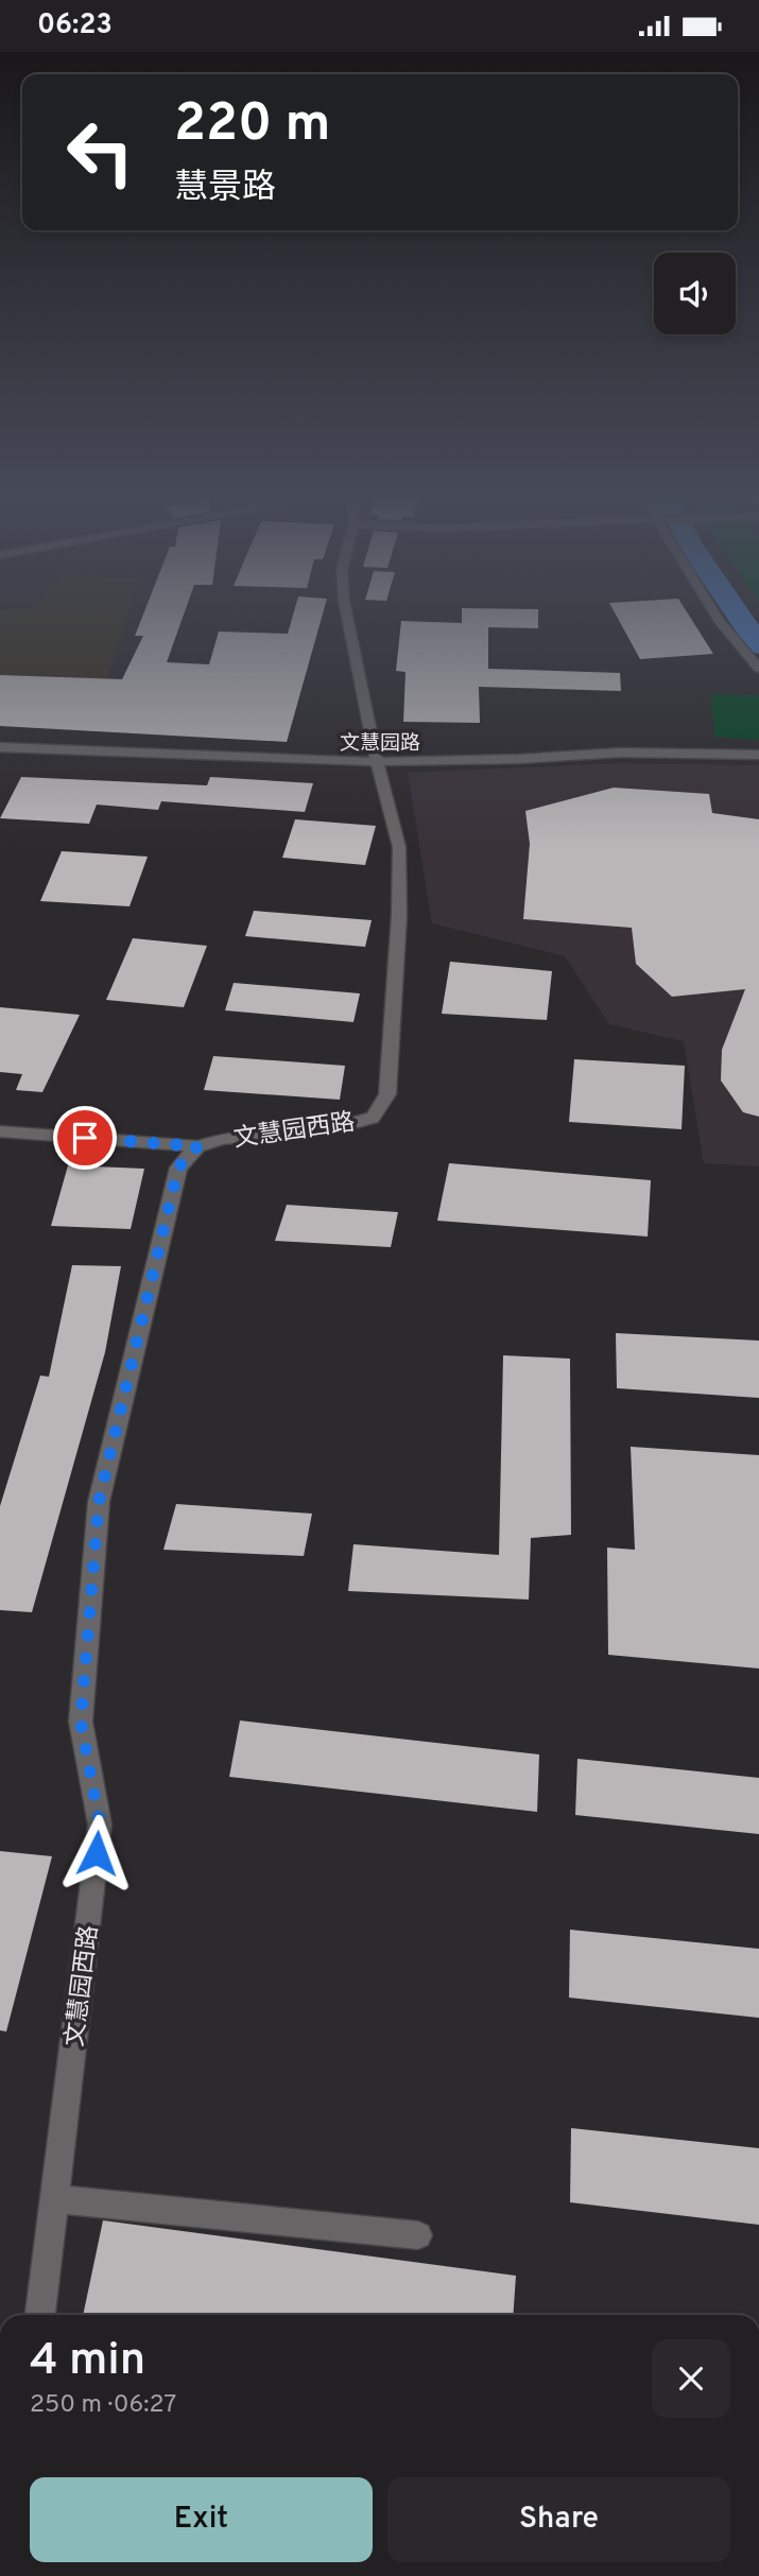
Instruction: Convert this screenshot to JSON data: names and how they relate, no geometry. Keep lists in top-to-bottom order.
{
  "streets": {
    "street": ["文慧园路", "文慧园西路"]
  },
  "crossings": [
    ["文慧园路", "文慧园西路"]
  ],
  "page": {
    "status": "06:23",
    "turn": ["220 m", "慧景路"],
    "heading": ["4 min", "250 m · 06:27"],
    "buttons": ["Exit", "Share"]
  }
}
